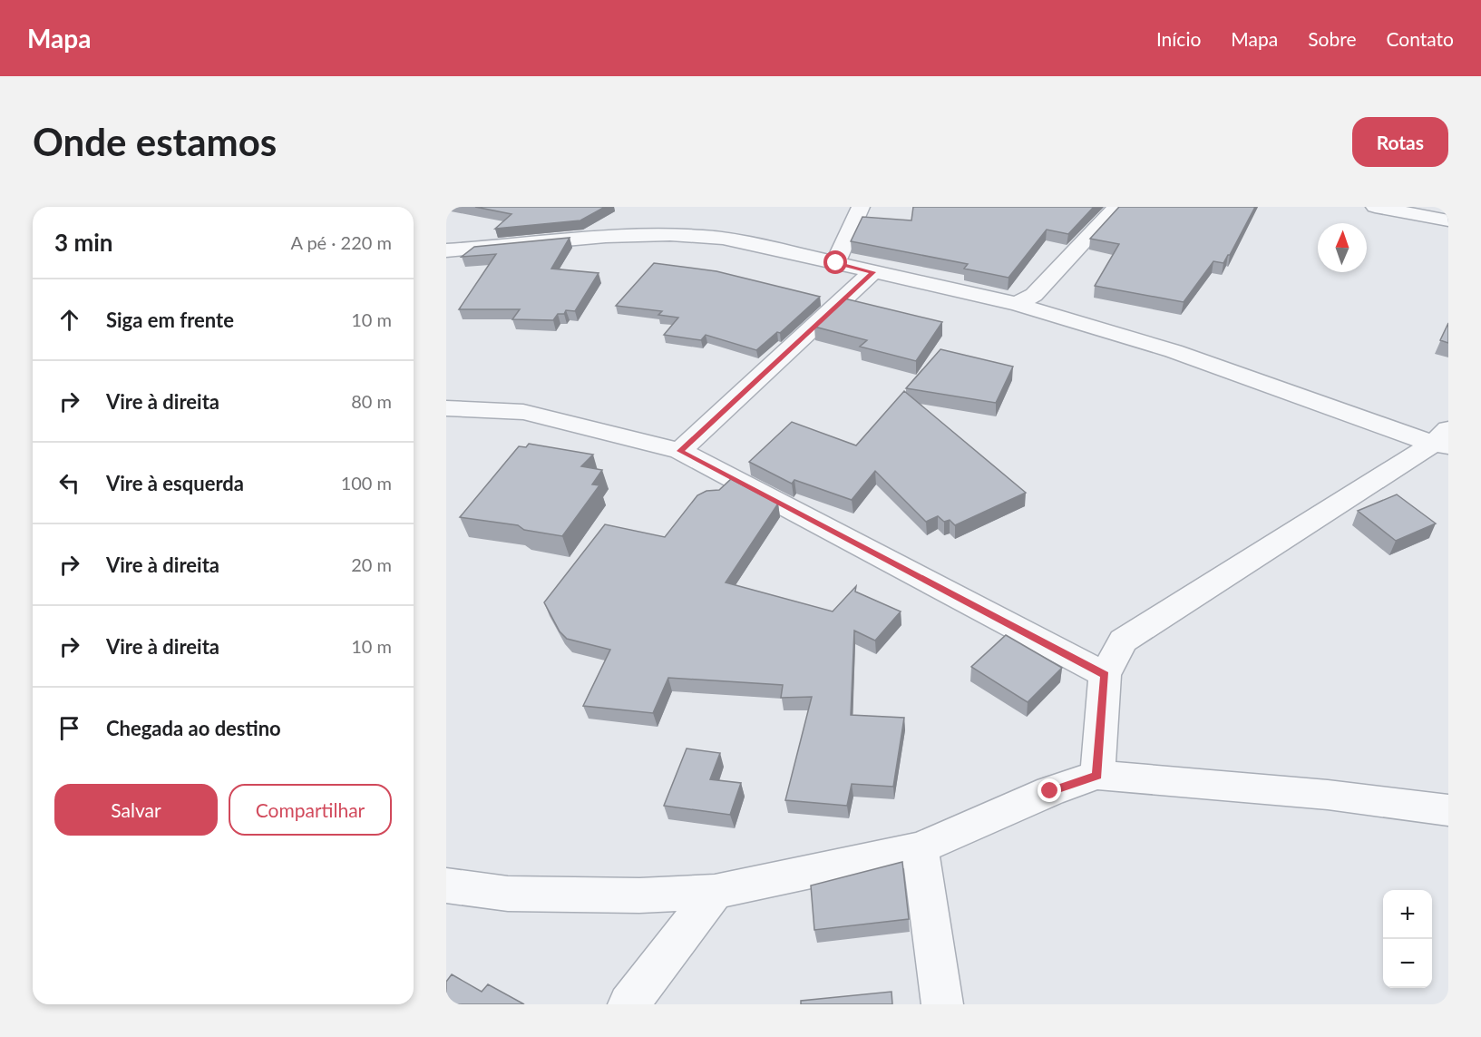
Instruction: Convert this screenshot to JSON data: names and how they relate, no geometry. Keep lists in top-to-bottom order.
{
  "north": "top",
  "page": {
    "header": "Mapa",
    "nav": [
      "Início",
      "Mapa",
      "Sobre",
      "Contato"
    ],
    "buttons": [
      "Rotas",
      ["Salvar", "Compartilhar"]
    ],
    "title": "Onde estamos",
    "heading": ["3 min", "A pé · 220 m"],
    "list": [
      ["Siga em frente", "10 m"],
      ["Vire à direita", "80 m"],
      ["Vire à esquerda", "100 m"],
      ["Vire à direita", "20 m"],
      ["Vire à direita", "10 m"],
      "Chegada ao destino"
    ],
    "map_buttons": ["+", "−"]
  }
}
